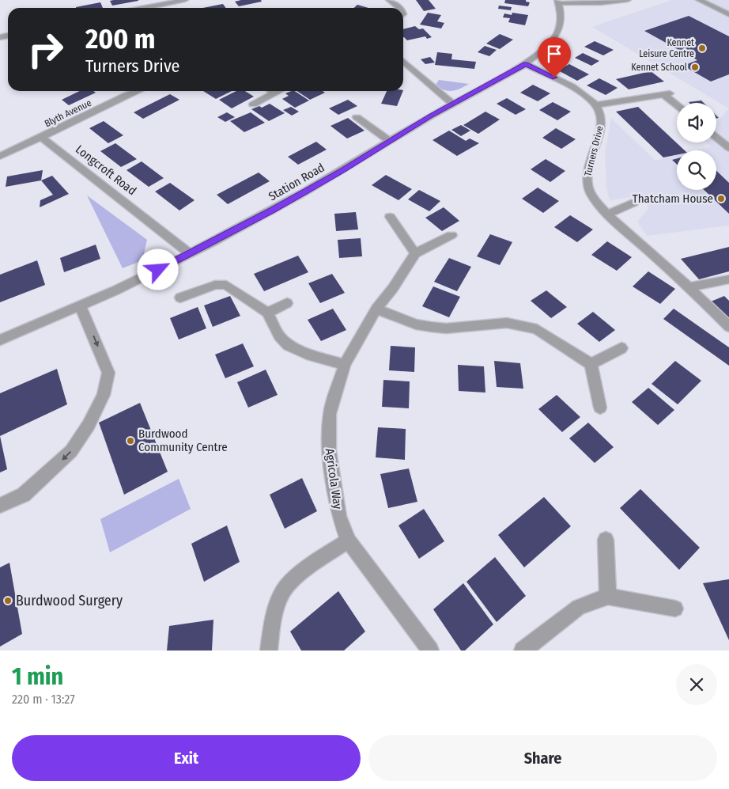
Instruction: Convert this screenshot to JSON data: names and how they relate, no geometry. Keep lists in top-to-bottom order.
{
  "streets": {
    "street": [
      "Blyth Avenue",
      "Turners Drive",
      "Longcroft Road",
      "Station Road",
      "Agricola Way"
    ]
  },
  "crossings": [
    ["Blyth Avenue", "Longcroft Road"],
    ["Longcroft Road", "Station Road"]
  ],
  "places": [
    "Kennet Leisure Centre",
    "Kennet School",
    "Thatcham House",
    "Burdwood Community Centre",
    "Burdwood Surgery"
  ],
  "page": {
    "turn": ["200 m", "Turners Drive"],
    "heading": ["1 min", "220 m · 13:27"],
    "buttons": ["Exit", "Share"]
  }
}
